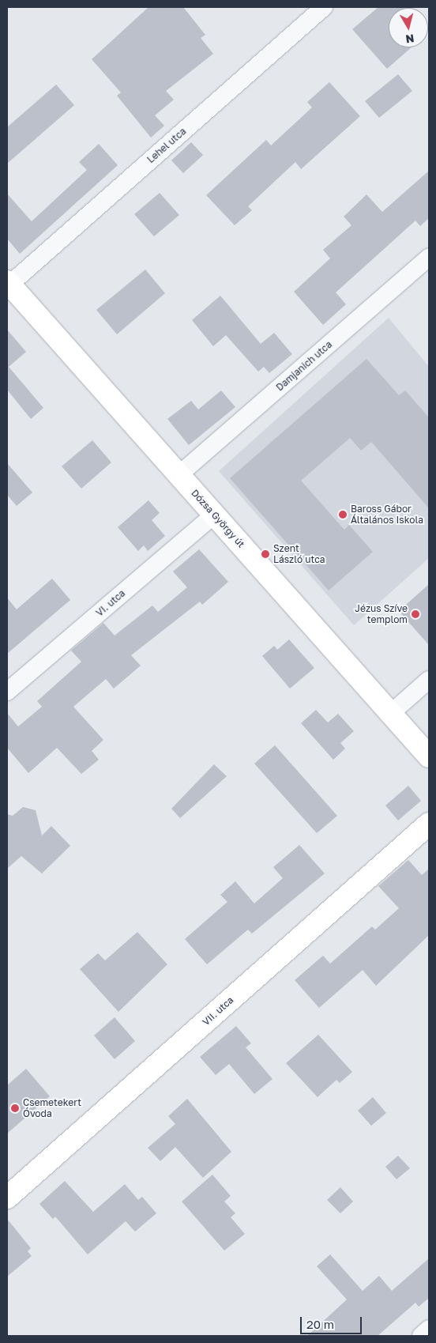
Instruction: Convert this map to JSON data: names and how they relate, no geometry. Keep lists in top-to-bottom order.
{
  "streets": {
    "street": [
      "Lehel utca",
      "Damjanich utca",
      "Dózsa György út",
      "VI. utca",
      "VII. utca"
    ]
  },
  "crossings": [
    ["Lehel utca", "Dózsa György út"],
    ["Damjanich utca", "Dózsa György út"],
    ["Dózsa György út", "VI. utca"]
  ],
  "places": [
    "Baross Gábor Általános Iskola",
    "Szent László utca",
    "Jézus Szíve templom",
    "Csemetekert Óvoda"
  ],
  "scale_bar": "20 m",
  "north": "bottom"
}
